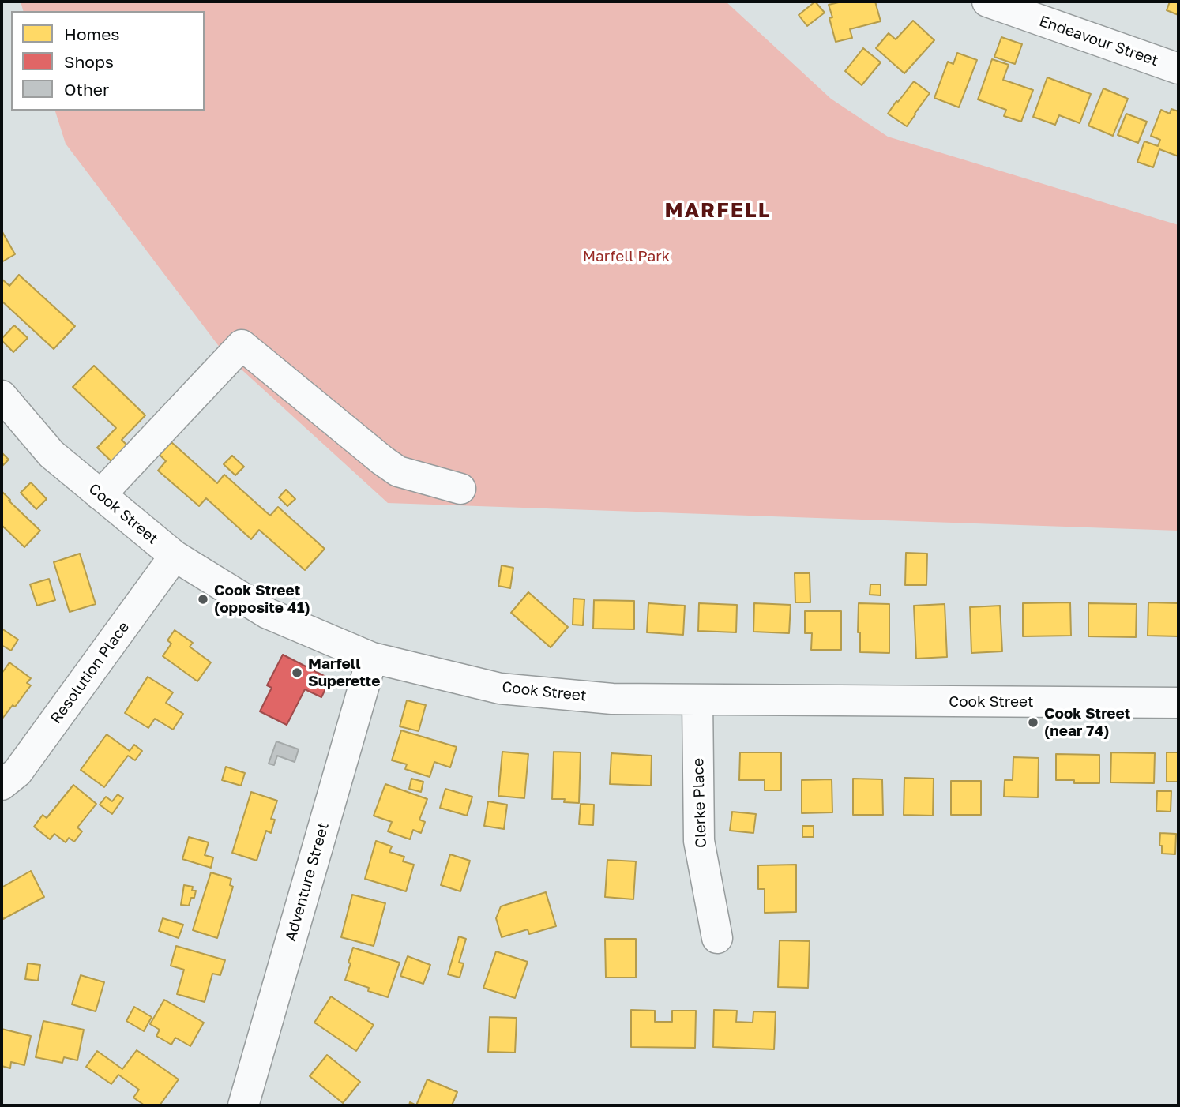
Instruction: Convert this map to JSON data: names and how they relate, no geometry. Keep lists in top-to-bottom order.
{
  "streets": {
    "street": [
      "Endeavour Street",
      "Cook Street",
      "Resolution Place",
      "Clerke Place",
      "Adventure Street"
    ]
  },
  "crossings": [
    ["Cook Street", "Resolution Place"],
    ["Cook Street", "Clerke Place"],
    ["Cook Street", "Adventure Street"]
  ],
  "districts": ["MARFELL"],
  "parks": ["Marfell Park"],
  "places": ["Cook Street (opposite 41)", "Marfell Superette", "Cook Street (near 74)"],
  "legend": ["Homes", "Shops", "Other"]
}
